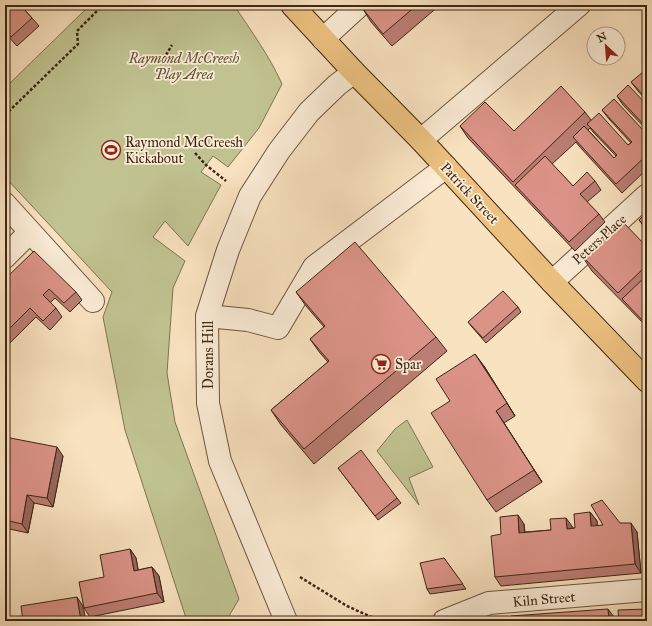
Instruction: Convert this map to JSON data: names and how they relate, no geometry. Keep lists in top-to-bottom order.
{
  "streets": {
    "main road": ["Patrick Street"],
    "street": ["Peters Place", "Dorans Hill", "Kiln Street"]
  },
  "crossings": [
    ["Patrick Street", "Peters Place"],
    ["Patrick Street", "Dorans Hill"]
  ],
  "parks": ["Raymond McCreesh Play Area"],
  "places": {
    "sports": ["Raymond McCreesh Kickabout"],
    "supermarket": ["Spar"]
  },
  "north": "top left"
}
